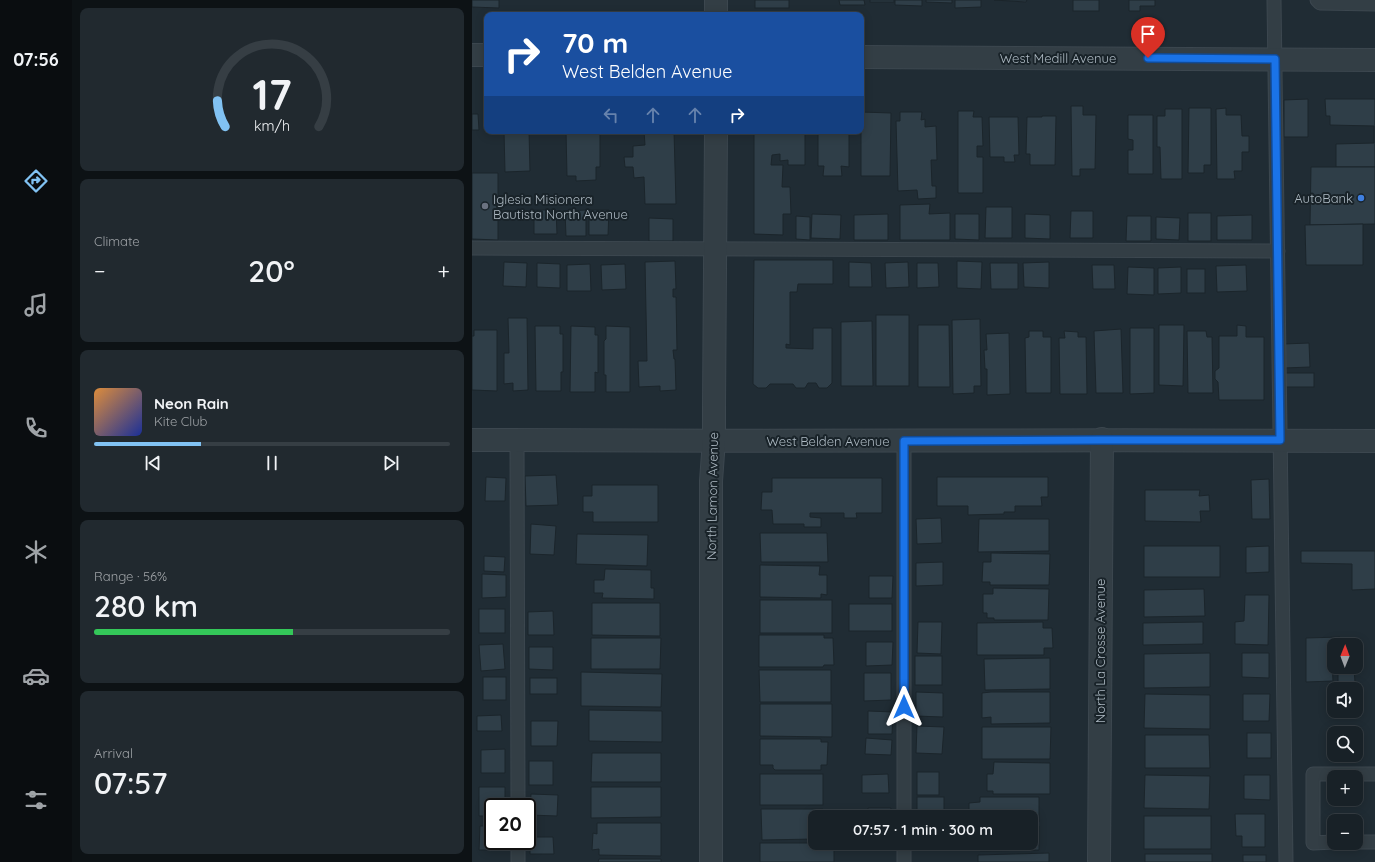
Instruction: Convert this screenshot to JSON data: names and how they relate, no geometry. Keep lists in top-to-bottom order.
{
  "streets": {
    "street": [
      "West Medill Avenue",
      "West Belden Avenue",
      "North Lamon Avenue",
      "North La Crosse Avenue"
    ]
  },
  "crossings": [
    ["West Belden Avenue", "North Lamon Avenue"],
    ["West Belden Avenue", "North La Crosse Avenue"]
  ],
  "places": ["AutoBank", "Iglesia Misionera Bautista North Avenue"],
  "north": "top",
  "page": {
    "tabs": "07:56",
    "turn": ["70 m", "West Belden Avenue"],
    "tile": [
      "Climate",
      ["Range · 56%", "280 km"],
      ["Arrival", "07:57"]
    ],
    "heat": ["−", "20°", "+"],
    "song": ["Neon Rain", "Kite Club"],
    "map_buttons": ["+", "−"],
    "limit": "20",
    "trip": "07:57 · 1 min · 300 m",
    "gauge": ["17", "km/h"]
  }
}
